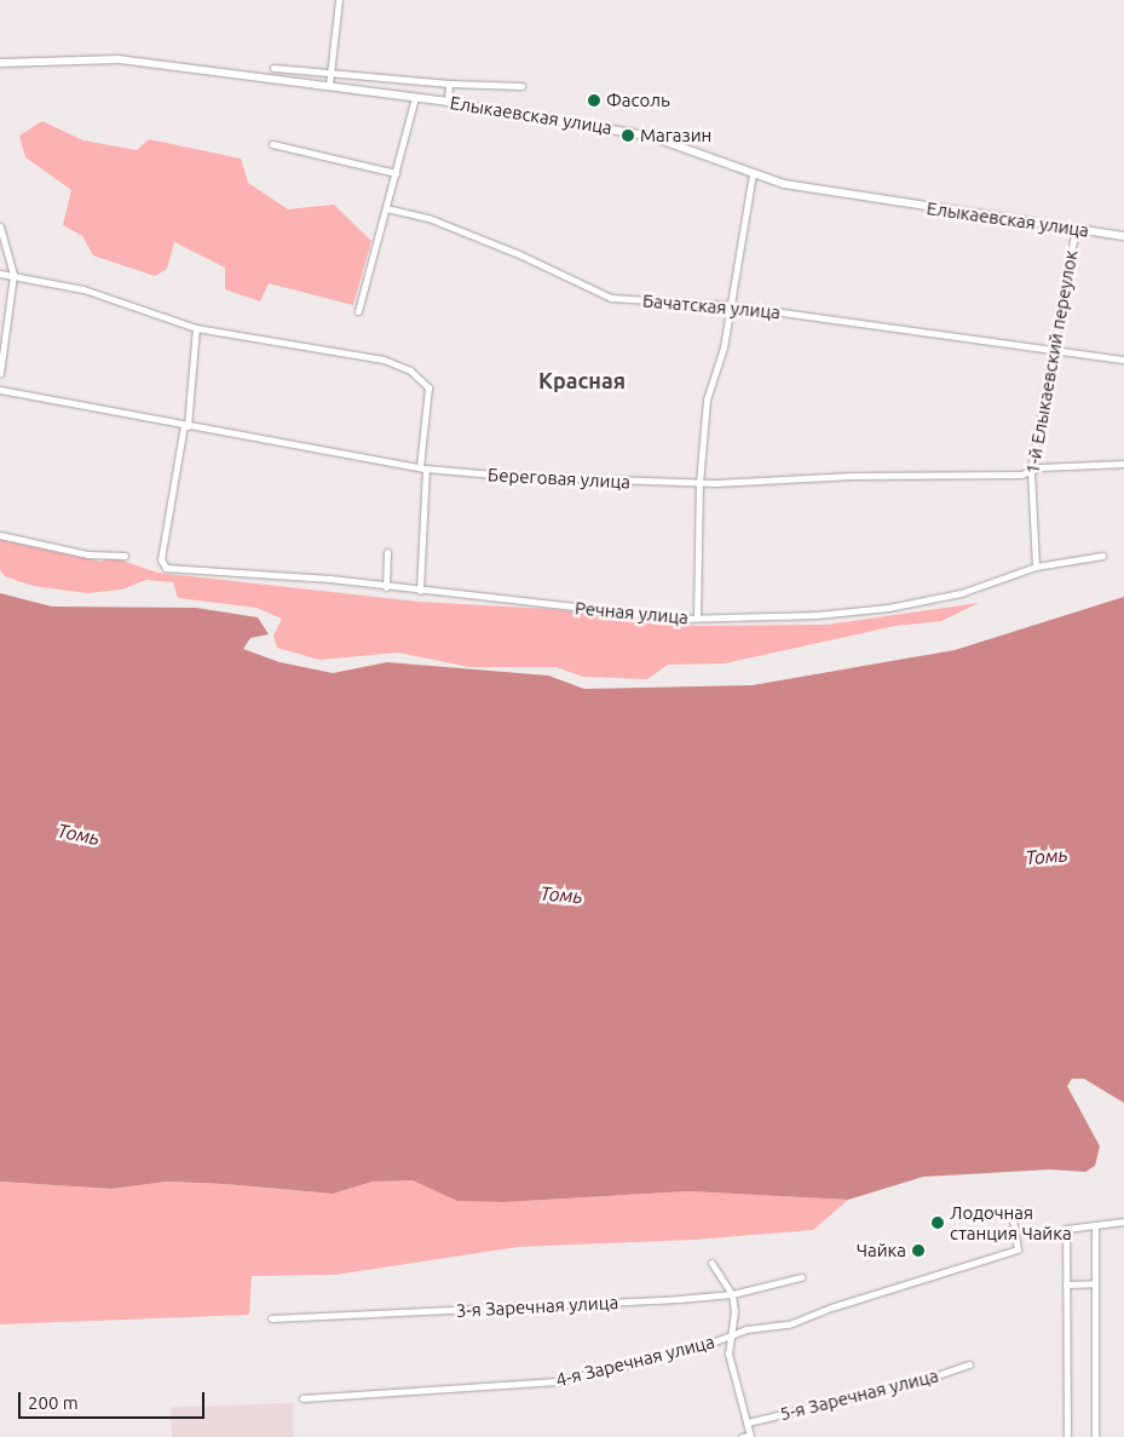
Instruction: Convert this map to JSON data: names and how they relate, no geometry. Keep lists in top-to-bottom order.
{
  "streets": {
    "street": [
      "Елыкаевская улица",
      "Бачатская улица",
      "1-й Елыкаевский переулок",
      "Береговая улица",
      "Речная улица",
      "3-я Заречная улица",
      "4-я Заречная улица",
      "5-я Заречная улица"
    ]
  },
  "crossings": [
    ["Елыкаевская улица", "1-й Елыкаевский переулок"],
    ["Бачатская улица", "1-й Елыкаевский переулок"],
    ["1-й Елыкаевский переулок", "Береговая улица"],
    ["1-й Елыкаевский переулок", "Речная улица"],
    ["Береговая улица", "Речная улица"]
  ],
  "districts": ["Красная"],
  "water": ["Томь"],
  "places": [
    "Фасоль",
    "Магазин",
    "Лодочная станция Чайка",
    "Чайка"
  ],
  "scale_bar": "200 m"
}
